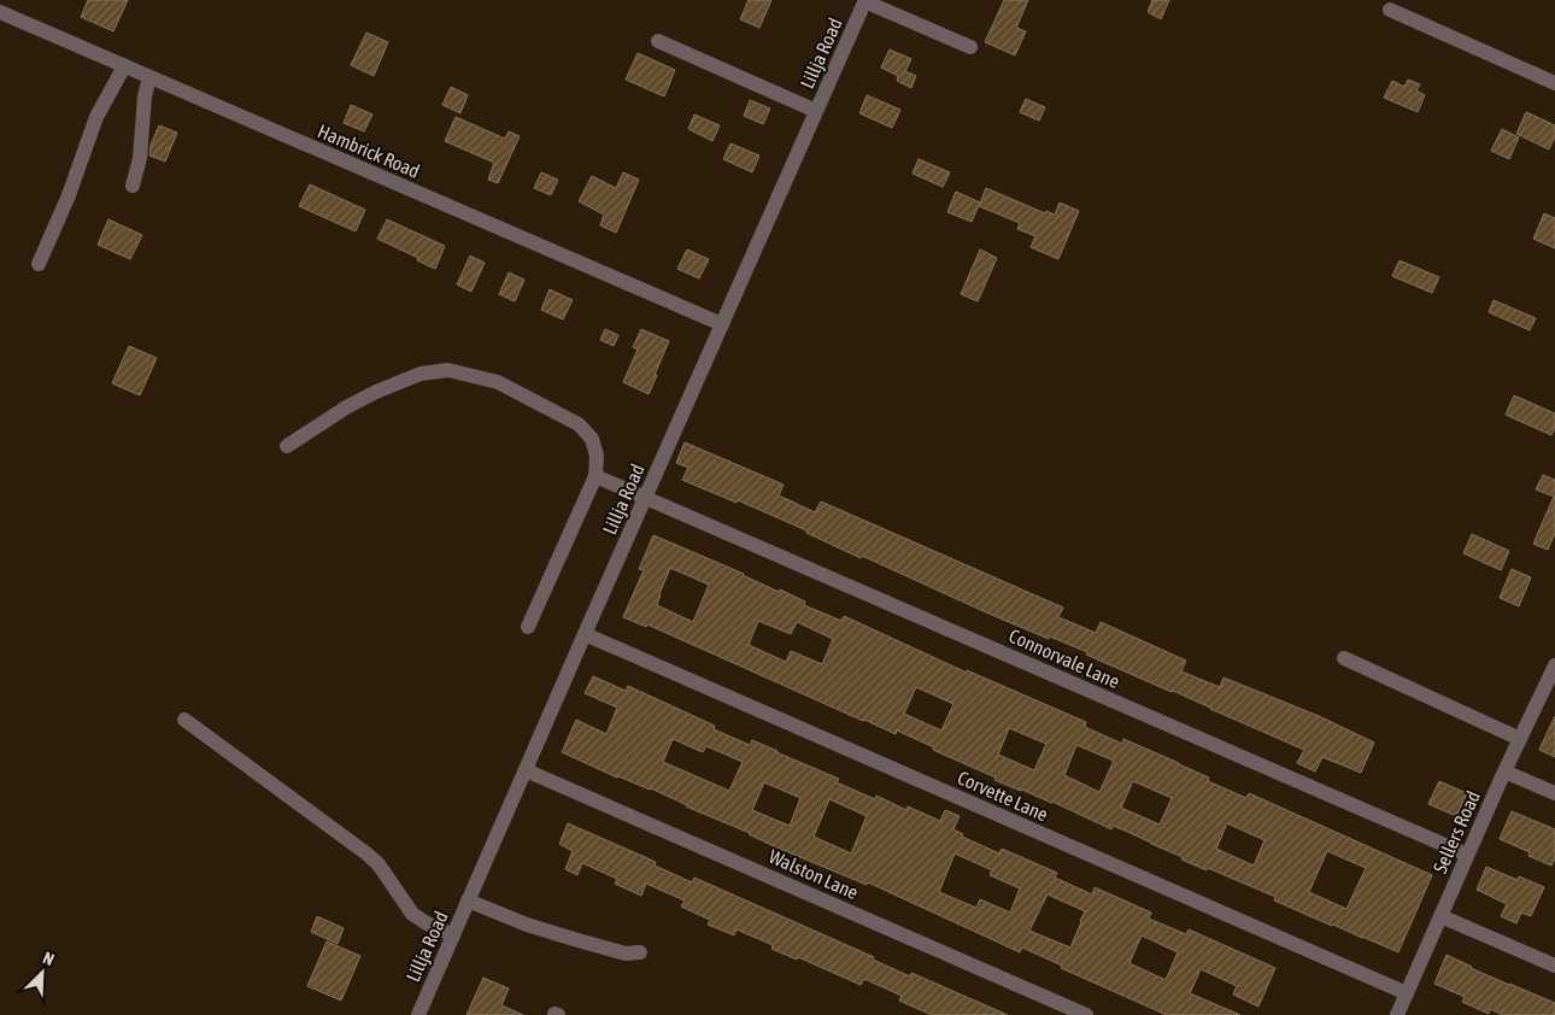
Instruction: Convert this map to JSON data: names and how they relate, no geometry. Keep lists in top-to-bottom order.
{
  "streets": {
    "street": [
      "Lillja Road",
      "Hambrick Road",
      "Connorvale Lane",
      "Corvette Lane",
      "Sellers Road",
      "Walston Lane"
    ]
  },
  "crossings": [
    ["Lillja Road", "Hambrick Road"],
    ["Lillja Road", "Connorvale Lane"],
    ["Lillja Road", "Corvette Lane"],
    ["Lillja Road", "Walston Lane"],
    ["Connorvale Lane", "Sellers Road"],
    ["Corvette Lane", "Sellers Road"]
  ],
  "north": "top right"
}
